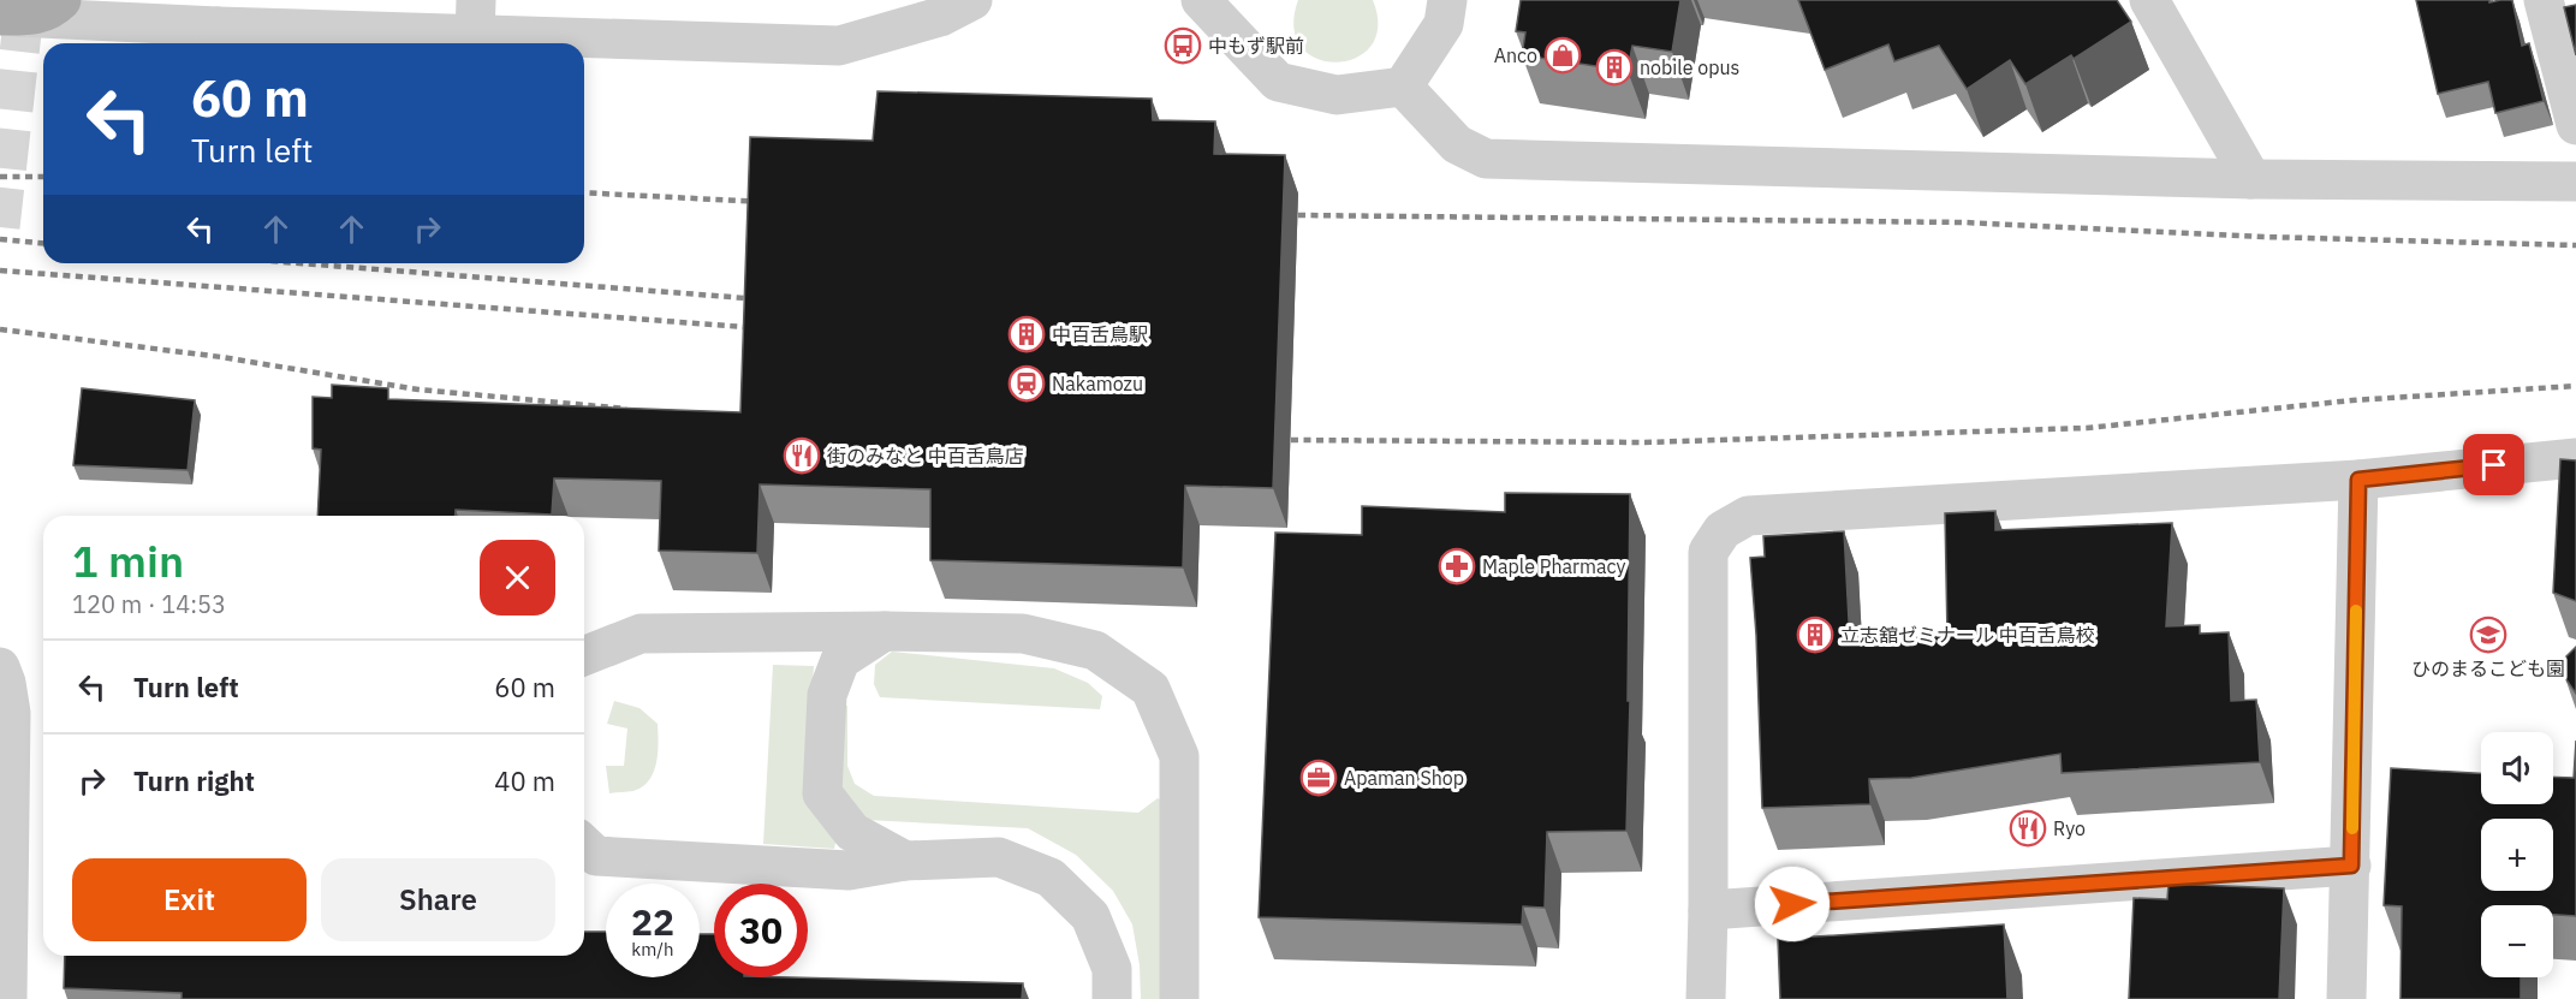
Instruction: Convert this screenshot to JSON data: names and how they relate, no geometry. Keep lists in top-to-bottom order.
{
  "places": {
    "bus stop": ["中もず駅前"],
    "shop": ["Anco"],
    "building": ["nobile opus", "中百舌鳥駅", "立志舘ゼミナール 中百舌鳥校"],
    "station": ["Nakamozu"],
    "restaurant": ["街のみなと 中百舌鳥店", "Ryo"],
    "pharmacy": ["Maple Pharmacy"],
    "school or university": ["ひのまるこども園"],
    "office": ["Apaman Shop"]
  },
  "page": {
    "turn": ["60 m", "Turn left"],
    "heading": ["1 min", "120 m · 14:53"],
    "list": [
      {
        "name": "Turn left",
        "value": "60 m"
      },
      {
        "name": "Turn right",
        "value": "40 m"
      }
    ],
    "map_buttons": ["+", "−"],
    "buttons": ["Exit", "Share"],
    "speed": "22 km/h",
    "limit": "30"
  }
}
